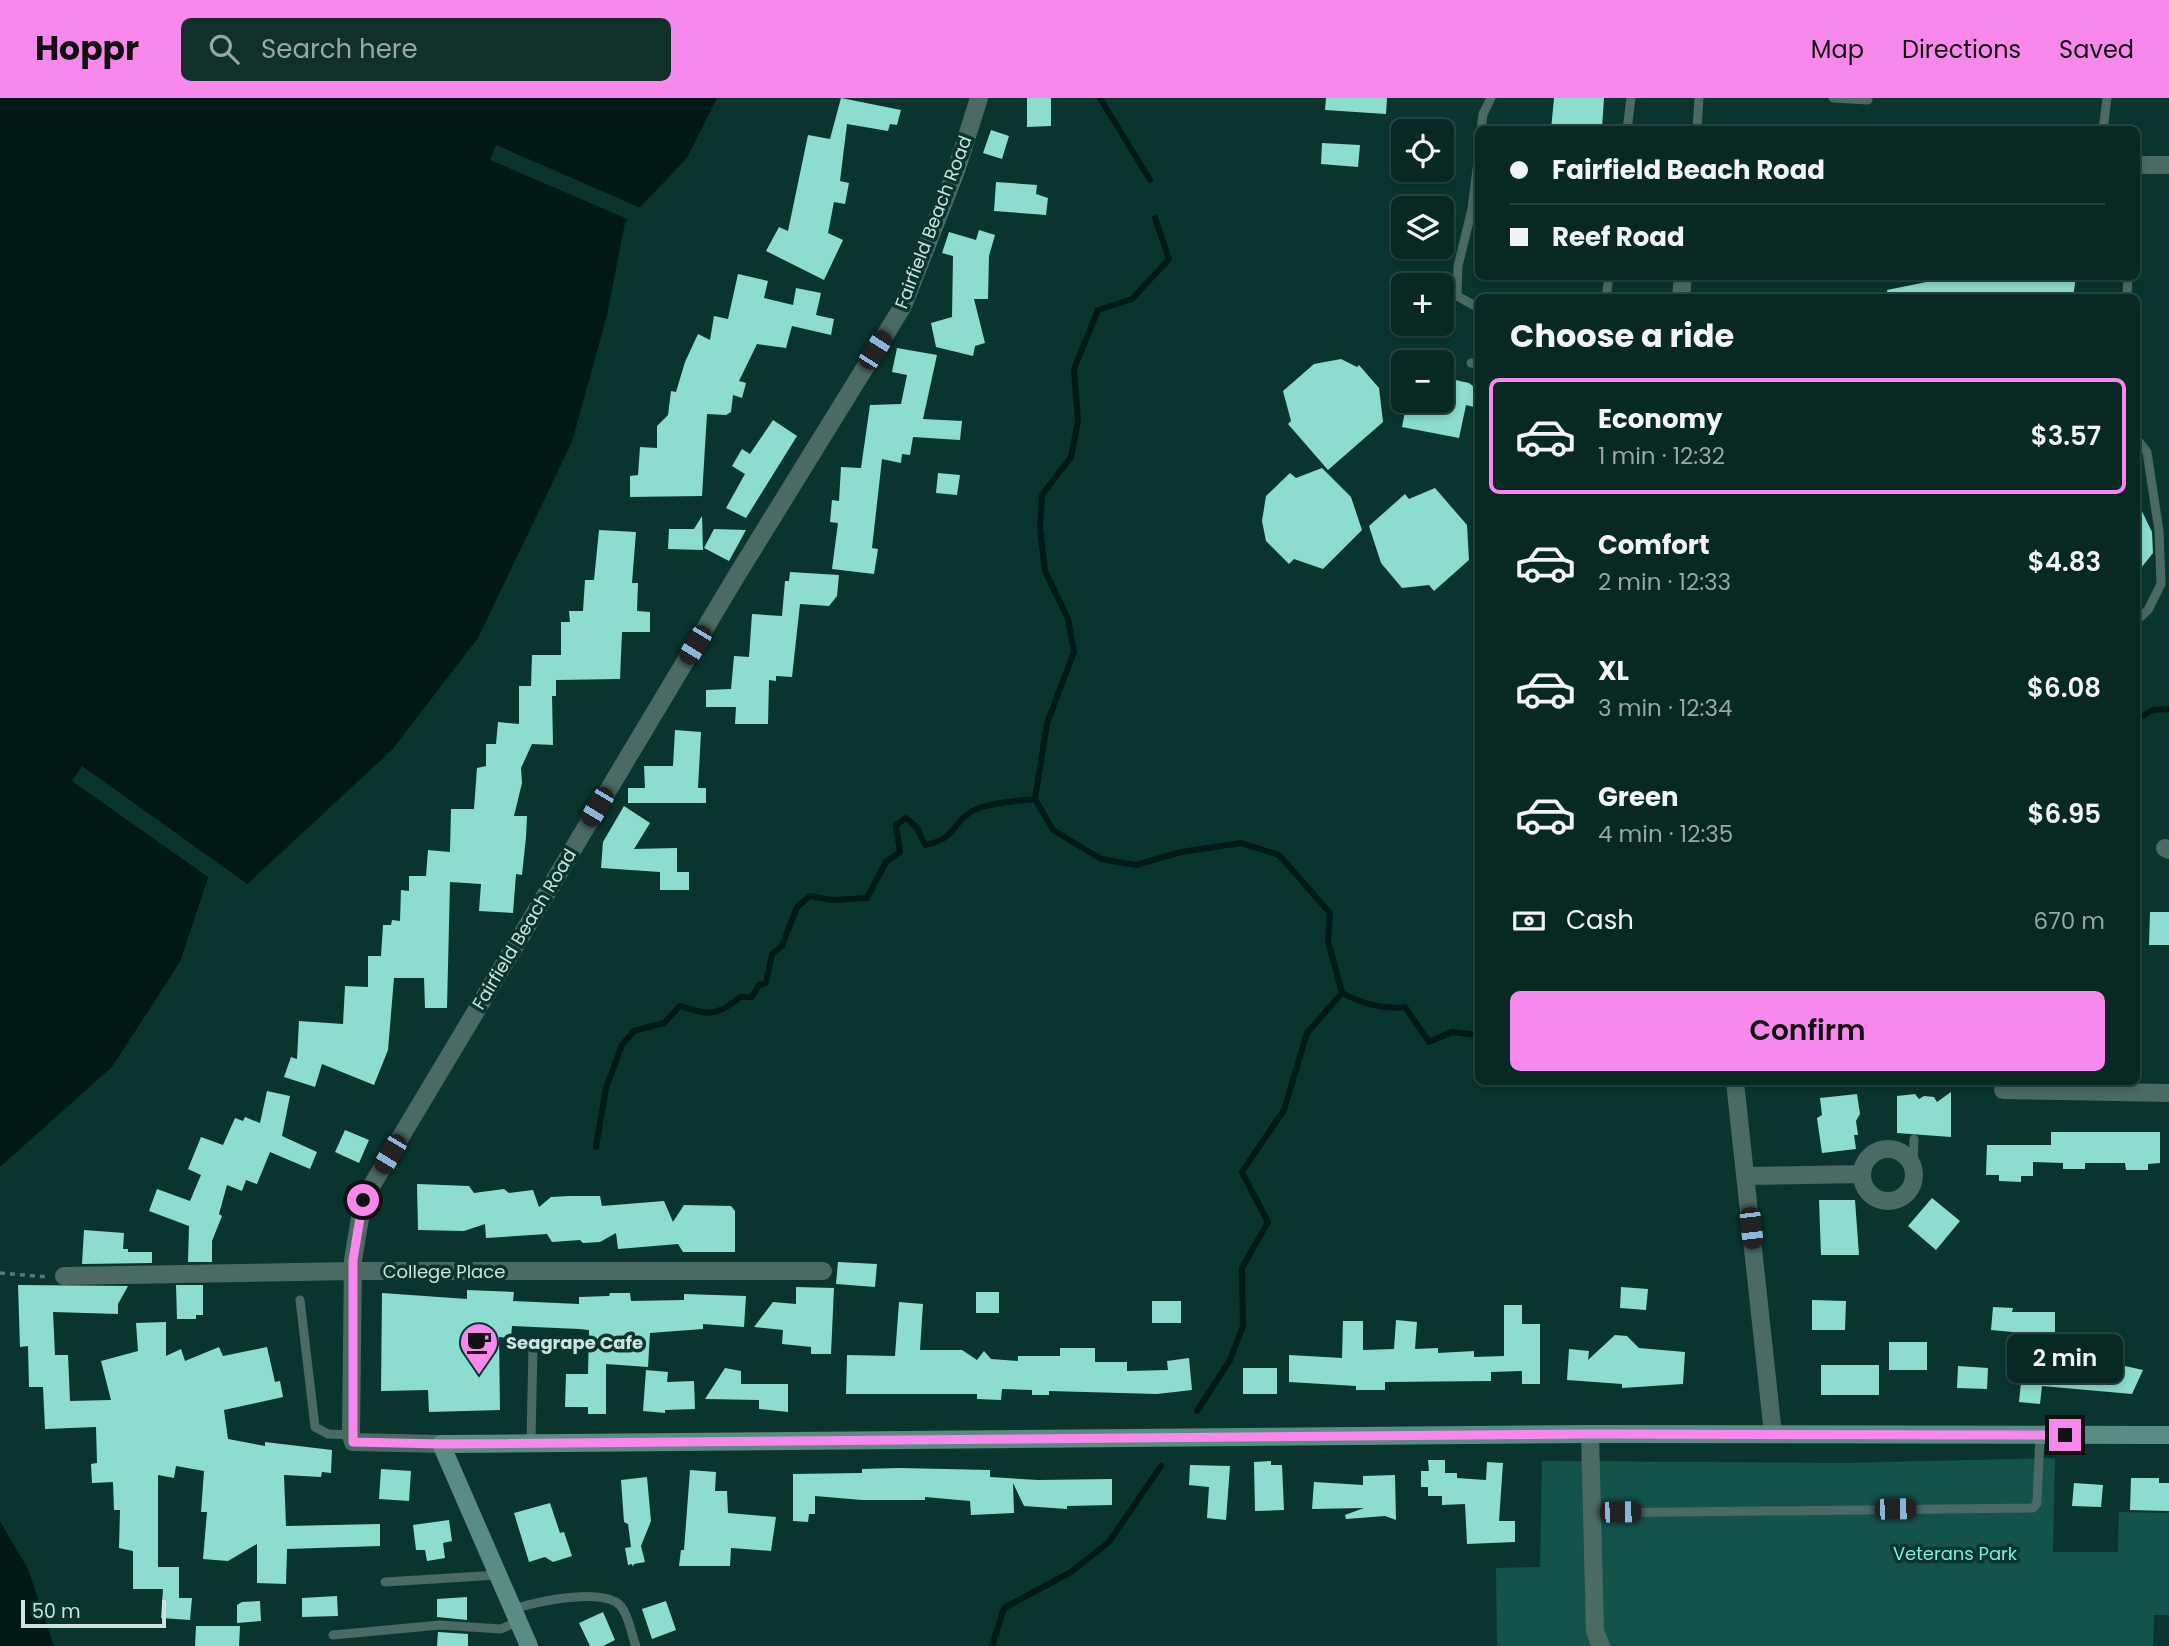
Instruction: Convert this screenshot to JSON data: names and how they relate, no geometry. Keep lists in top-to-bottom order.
{
  "streets": {
    "street": ["Fairfield Beach Road", "College Place"]
  },
  "crossings": [
    ["Fairfield Beach Road", "College Place"]
  ],
  "parks": ["Veterans Park"],
  "places": {
    "cafe": ["Seagrape Cafe"]
  },
  "scale_bar": "50 m",
  "page": {
    "header": "Hoppr",
    "search": "Search here",
    "nav": ["Map", "Directions", "Saved"],
    "map_buttons": ["+", "−"],
    "banner": ["Fairfield Beach Road", "Reef Road"],
    "heading": "Choose a ride",
    "list": [
      {
        "name": "Economy",
        "note": "1 min · 12:32",
        "value": "$3.57"
      },
      {
        "name": "Comfort",
        "note": "2 min · 12:33",
        "value": "$4.83"
      },
      {
        "name": "XL",
        "note": "3 min · 12:34",
        "value": "$6.08"
      },
      {
        "name": "Green",
        "note": "4 min · 12:35",
        "value": "$6.95"
      }
    ],
    "pay": ["Cash", "670 m"],
    "buttons": "Confirm",
    "bubble": "2 min",
    "scale": "50 m"
  }
}
